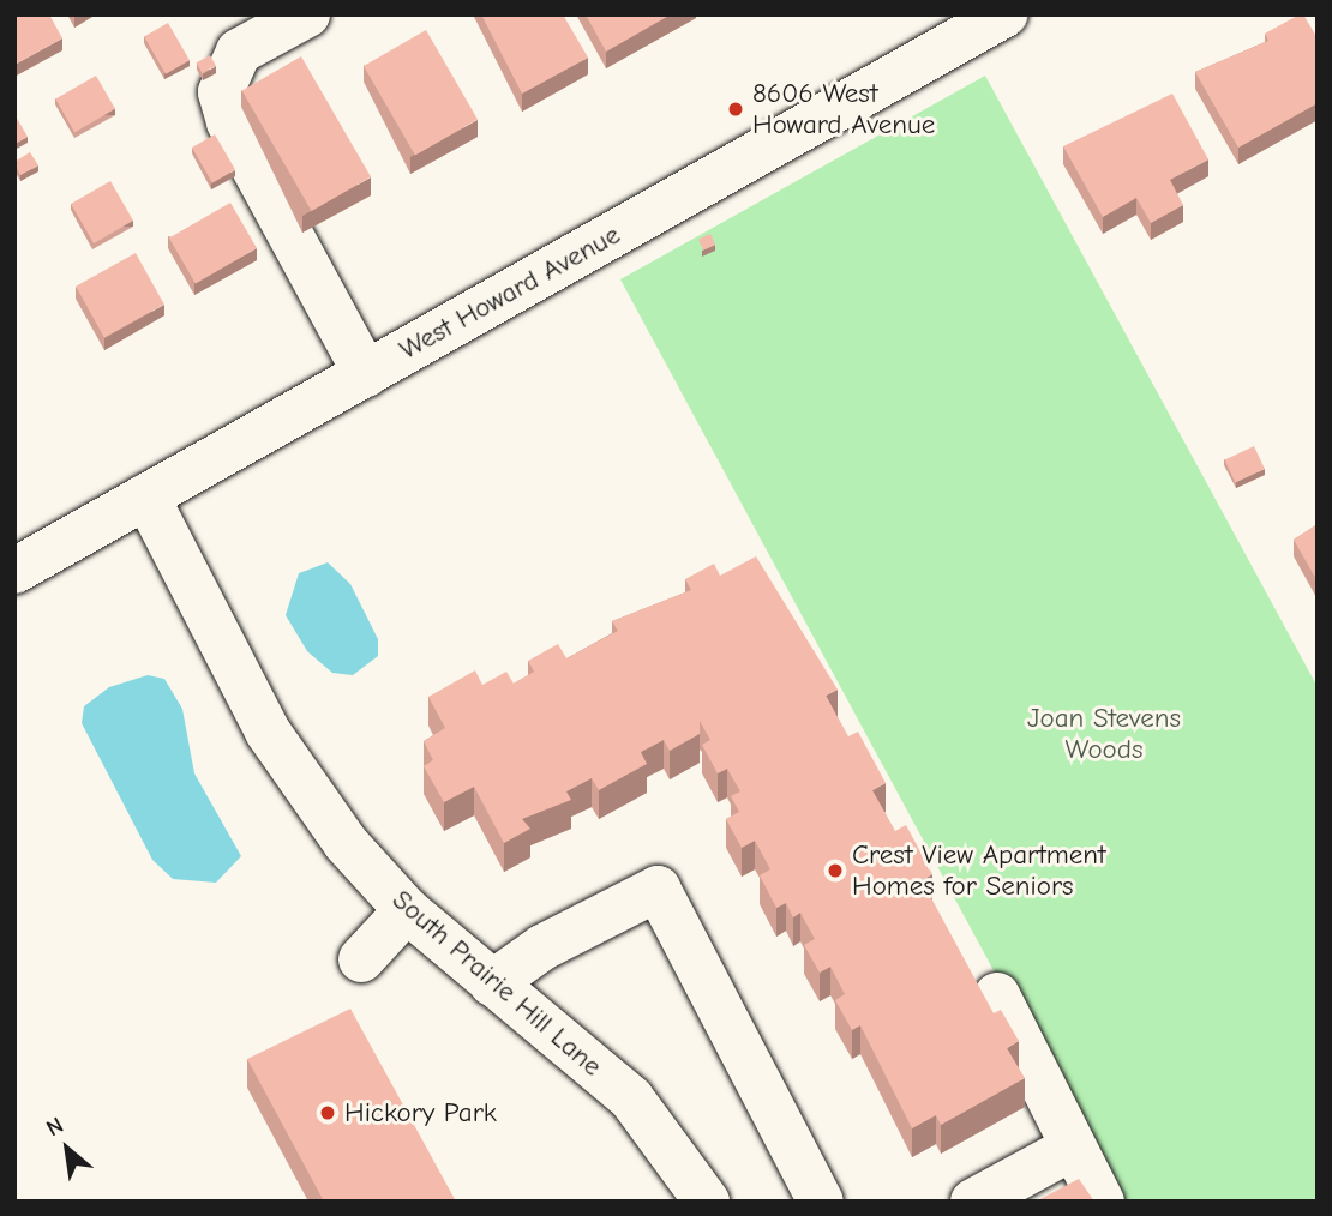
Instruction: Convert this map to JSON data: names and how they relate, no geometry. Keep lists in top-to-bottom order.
{
  "streets": {
    "street": ["West Howard Avenue", "South Prairie Hill Lane"]
  },
  "crossings": [
    ["West Howard Avenue", "South Prairie Hill Lane"]
  ],
  "parks": ["Joan Stevens Woods"],
  "places": ["8606 West Howard Avenue", "Crest View Apartment Homes for Seniors", "Hickory Park"],
  "north": "top left"
}
